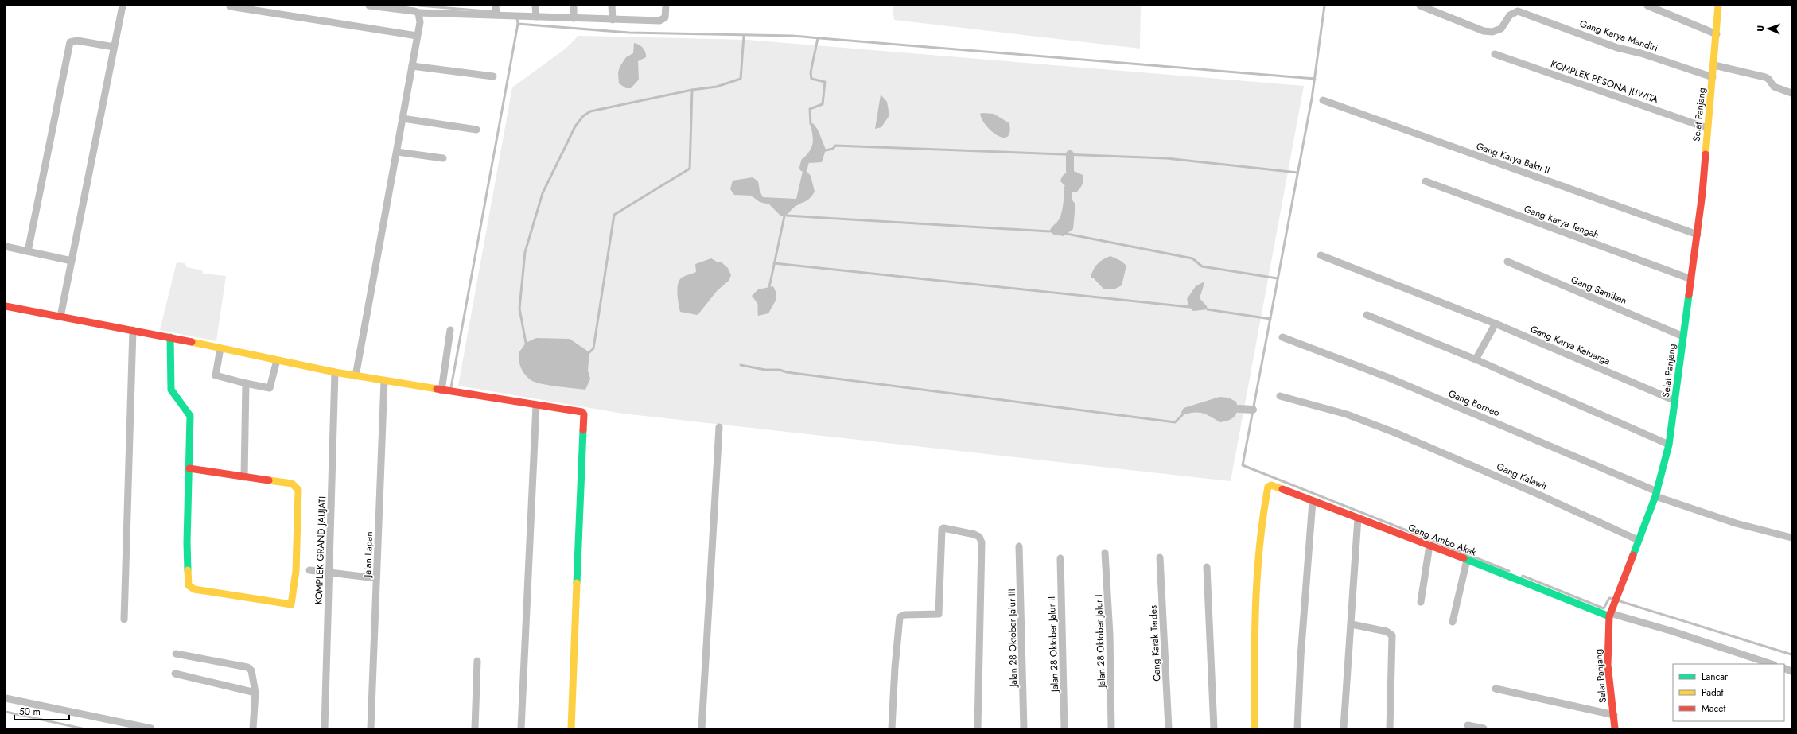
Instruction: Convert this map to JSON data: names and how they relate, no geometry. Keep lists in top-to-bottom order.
{
  "streets": {
    "street": [
      "Gang Karya Mandiri",
      "KOMPLEK PESONA JUWITA",
      "Selat Panjang",
      "Gang Karya Bakti II",
      "Gang Karya Tengah",
      "Gang Samiken",
      "Gang Karya Keluarga",
      "Gang Borneo",
      "Gang Kalawit",
      "Gang Ambo Akak",
      "KOMPLEK GRAND JAUJATI",
      "Jalan Lapan",
      "Jalan 28 Oktober Jalur III",
      "Jalan 28 Oktober Jalur I",
      "Gang Karak Terdes",
      "Jalan 28 Oktober Jalur II"
    ]
  },
  "crossings": [
    ["Gang Karya Mandiri", "Selat Panjang"],
    ["KOMPLEK PESONA JUWITA", "Selat Panjang"],
    ["Selat Panjang", "Gang Karya Bakti II"],
    ["Selat Panjang", "Gang Karya Tengah"],
    ["Selat Panjang", "Gang Samiken"],
    ["Selat Panjang", "Gang Karya Keluarga"],
    ["Selat Panjang", "Gang Borneo"],
    ["Selat Panjang", "Gang Kalawit"],
    ["Selat Panjang", "Gang Ambo Akak"]
  ],
  "legend": ["Lancar", "Padat", "Macet"],
  "scale_bar": "50 m",
  "north": "left"
}
